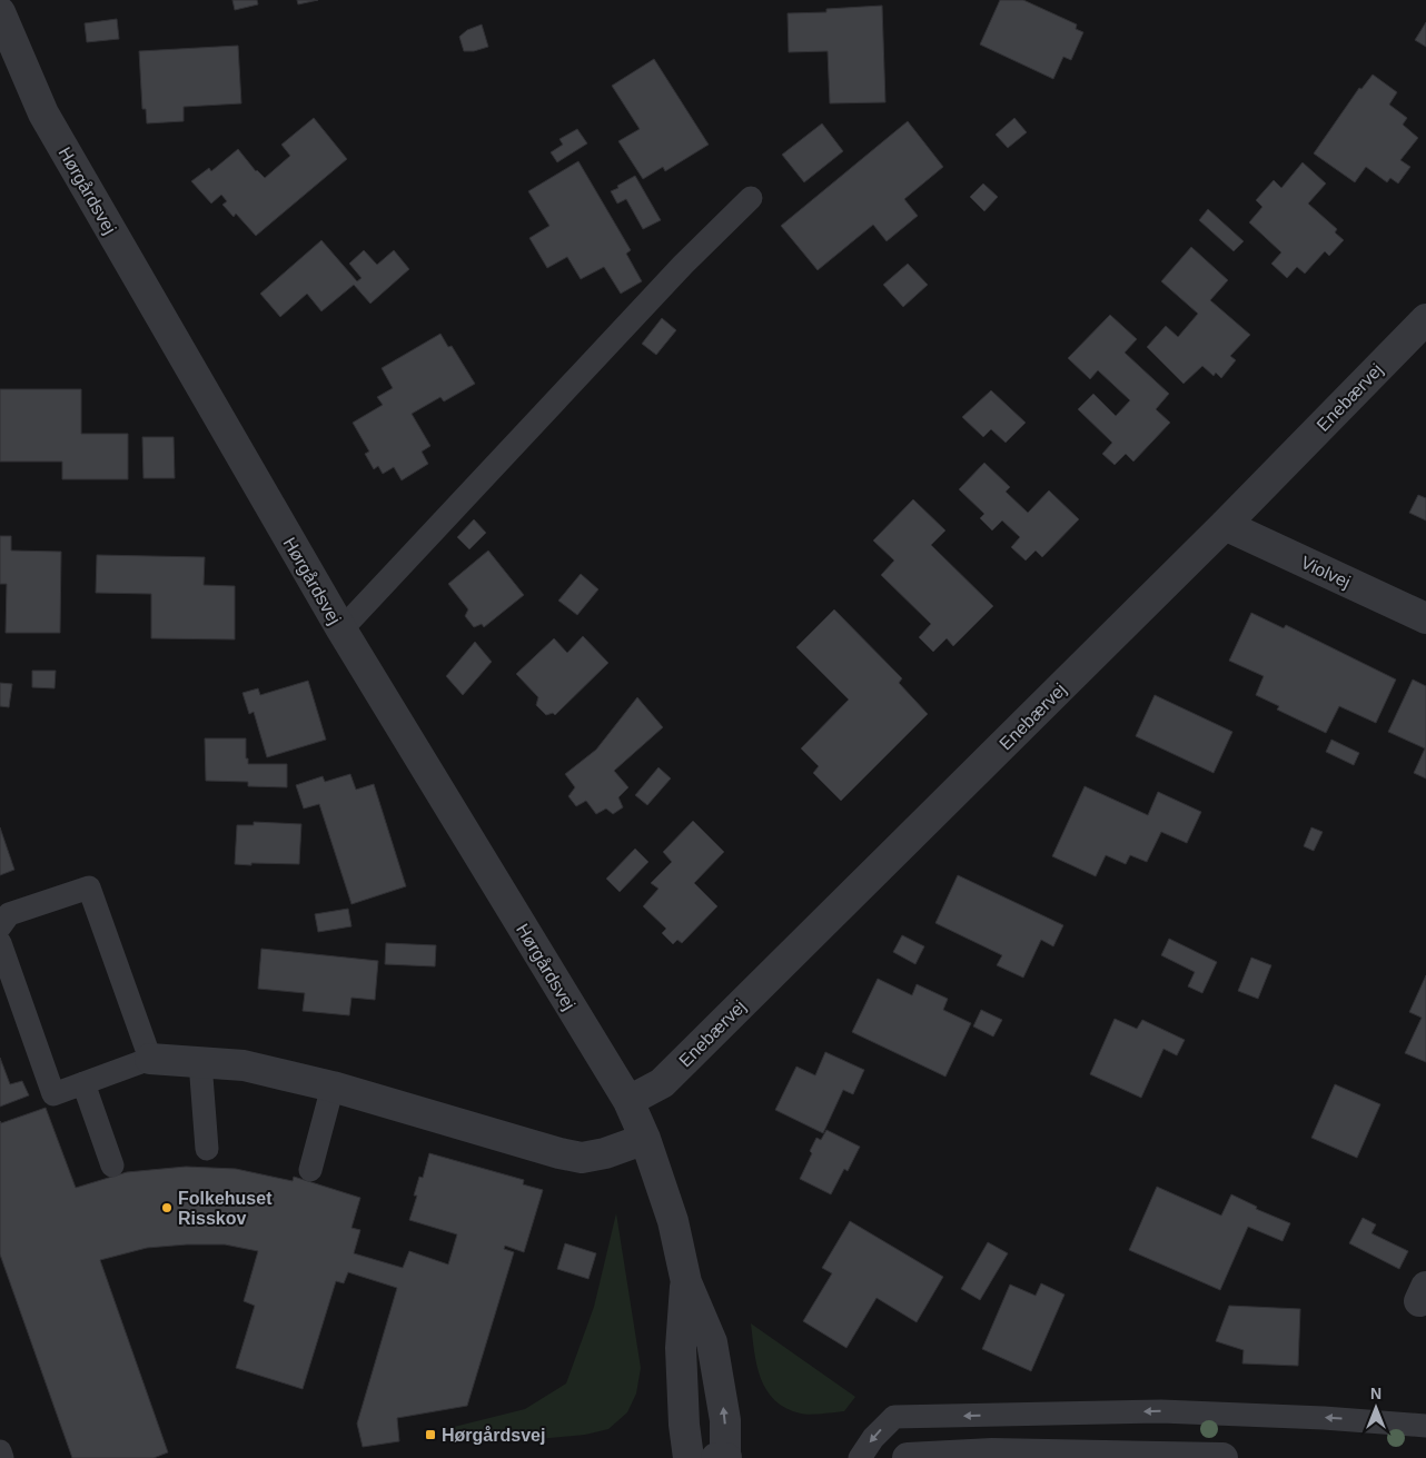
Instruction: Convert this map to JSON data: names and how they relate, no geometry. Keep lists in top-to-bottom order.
{
  "streets": {
    "street": ["Hørgårdsvej", "Enebærvej", "Violvej"]
  },
  "crossings": [
    ["Hørgårdsvej", "Enebærvej"],
    ["Enebærvej", "Violvej"]
  ],
  "places": {
    "other": ["Folkehuset Risskov"],
    "transit": ["Hørgårdsvej"]
  },
  "north": "top"
}
